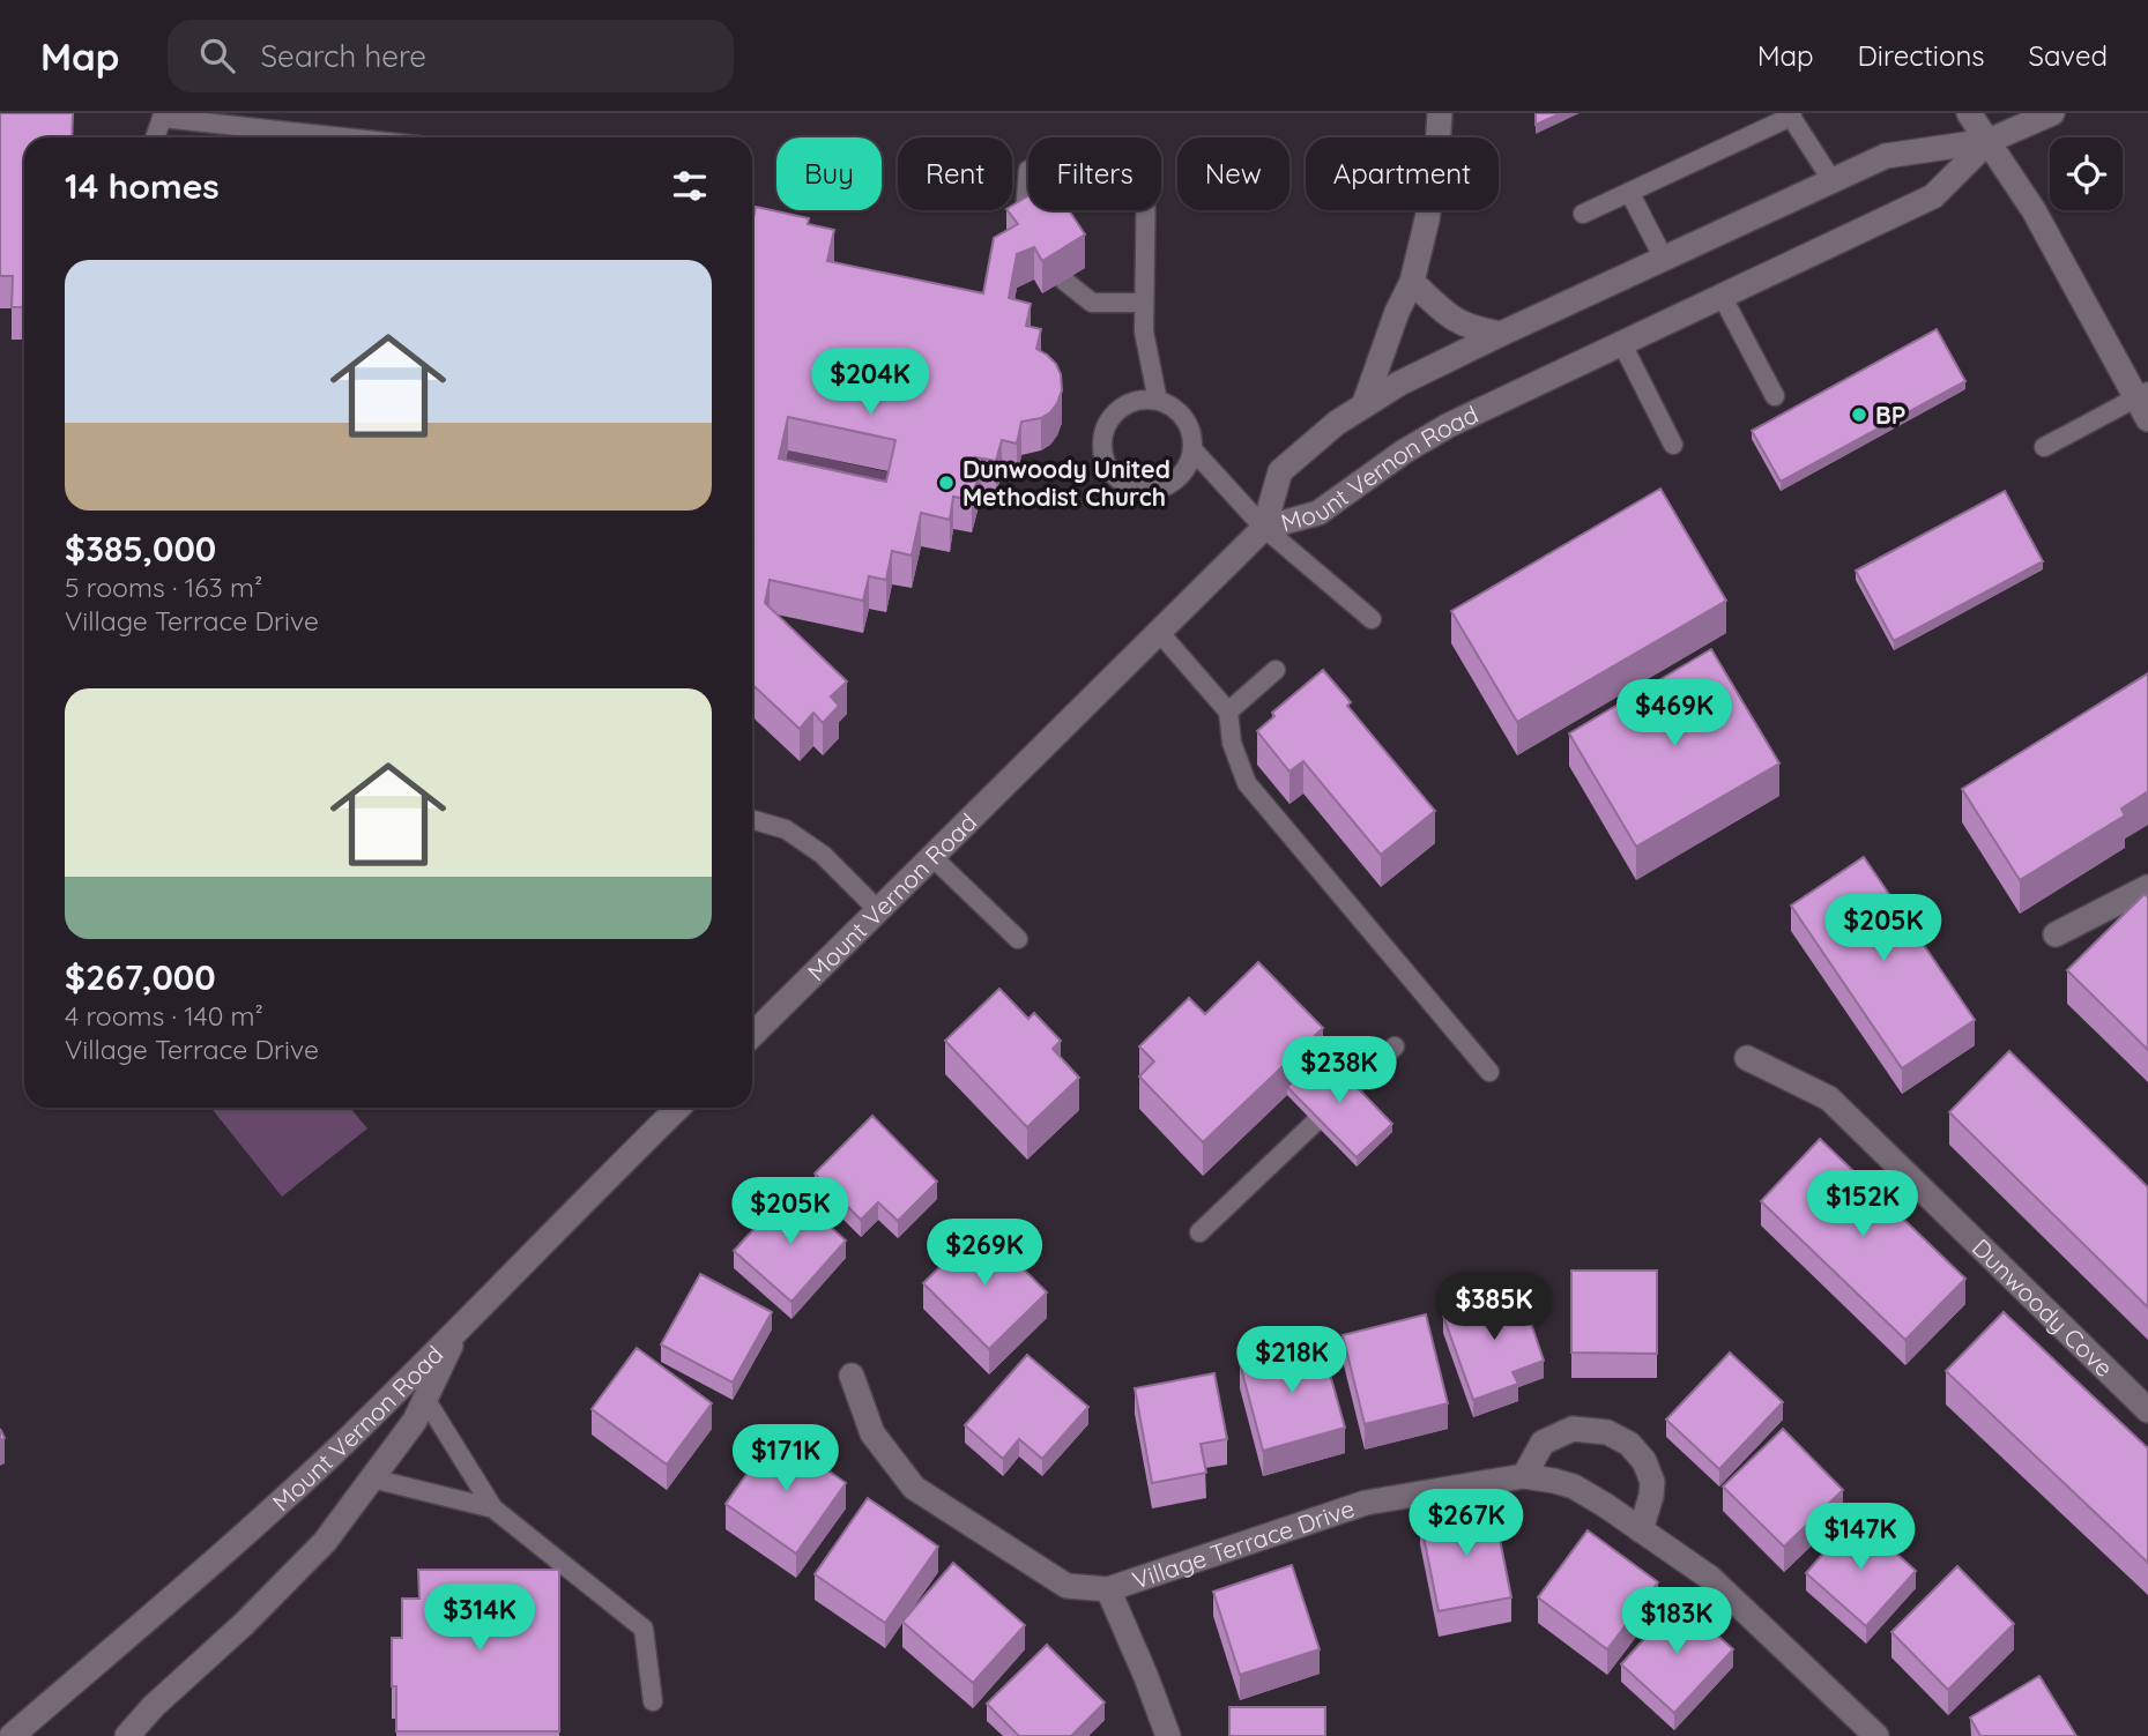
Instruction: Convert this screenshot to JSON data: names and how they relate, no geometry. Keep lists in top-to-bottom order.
{
  "streets": {
    "main road": ["Mount Vernon Road", "Dunwoody Cove", "Village Terrace Drive"]
  },
  "places": ["BP", "Dunwoody United Methodist Church"],
  "page": {
    "header": "Map",
    "search": "Search here",
    "nav": ["Map", "Directions", "Saved"],
    "chip": [
      "Buy",
      "Rent",
      "Filters",
      "New",
      "Apartment"
    ],
    "heading": "14 homes",
    "list": [
      {
        "name": "$385,000",
        "note": "5 rooms · 163 m² · Village Terrace Drive"
      },
      {
        "name": "$267,000",
        "note": "4 rooms · 140 m² · Village Terrace Drive"
      }
    ],
    "price": [
      "$204K",
      "$469K",
      "$205K",
      "$238K",
      "$152K",
      "$205K",
      "$269K",
      "$385K",
      "$218K",
      "$171K",
      "$267K",
      "$147K",
      "$314K",
      "$183K"
    ]
  }
}
